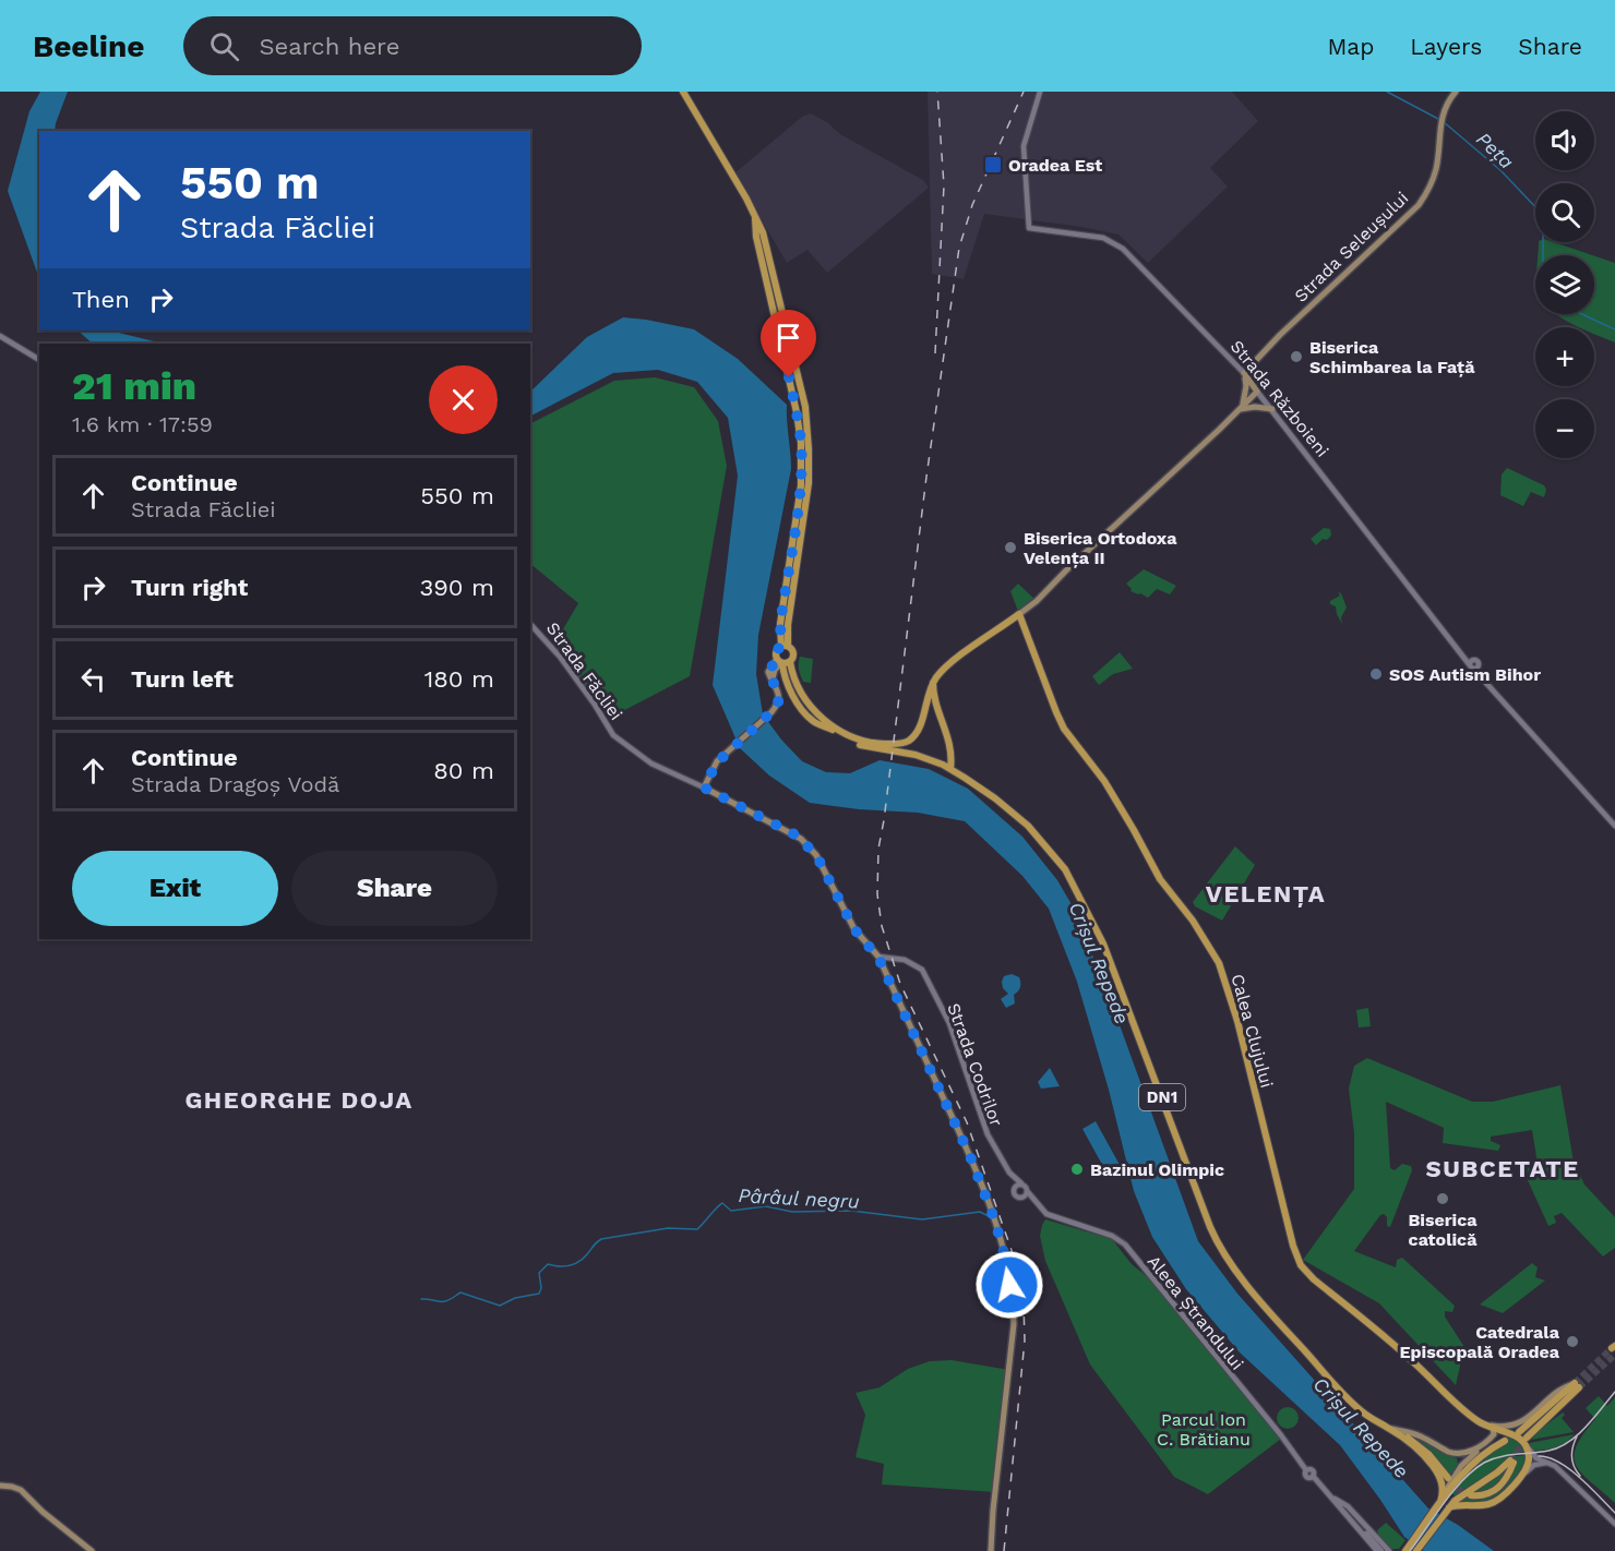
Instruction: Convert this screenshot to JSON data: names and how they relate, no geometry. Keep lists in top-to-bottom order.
{
  "streets": {
    "main road": [
      "Strada Seleușului",
      "Strada Războieni",
      "Strada Făcliei",
      "Calea Clujului",
      "DN1"
    ],
    "street": ["Strada Codrilor", "Aleea Ștrandului"]
  },
  "crossings": [
    ["Strada Seleușului", "Strada Războieni"],
    ["Strada Făcliei", "Strada Codrilor"],
    ["Calea Clujului", "DN1"],
    ["Strada Codrilor", "Aleea Ștrandului"]
  ],
  "districts": ["VELENȚA", "GHEORGHE DOJA", "SUBCETATE"],
  "water": ["Peța", "Crișul Repede", "Pârâul negru"],
  "parks": ["Parcul Ion C. Brătianu"],
  "places": {
    "transit": ["Oradea Est"],
    "other": [
      "Biserica Schimbarea la Față",
      "Biserica Ortodoxa Velența II",
      "SOS Autism Bihor",
      "Bazinul Olimpic",
      "Biserica catolică",
      "Catedrala Episcopală Oradea"
    ]
  },
  "page": {
    "header": "Beeline",
    "search": "Search here",
    "nav": ["Map", "Layers", "Share"],
    "map_buttons": ["+", "−"],
    "turn": ["550 m", "Strada Făcliei"],
    "then": "Then",
    "heading": ["21 min", "1.6 km · 17:59"],
    "list": [
      {
        "name": "Continue",
        "note": "Strada Făcliei",
        "value": "550 m"
      },
      {
        "name": "Turn right",
        "value": "390 m"
      },
      {
        "name": "Turn left",
        "value": "180 m"
      },
      {
        "name": "Continue",
        "note": "Strada Dragoș Vodă",
        "value": "80 m"
      }
    ],
    "buttons": ["Exit", "Share"]
  }
}
